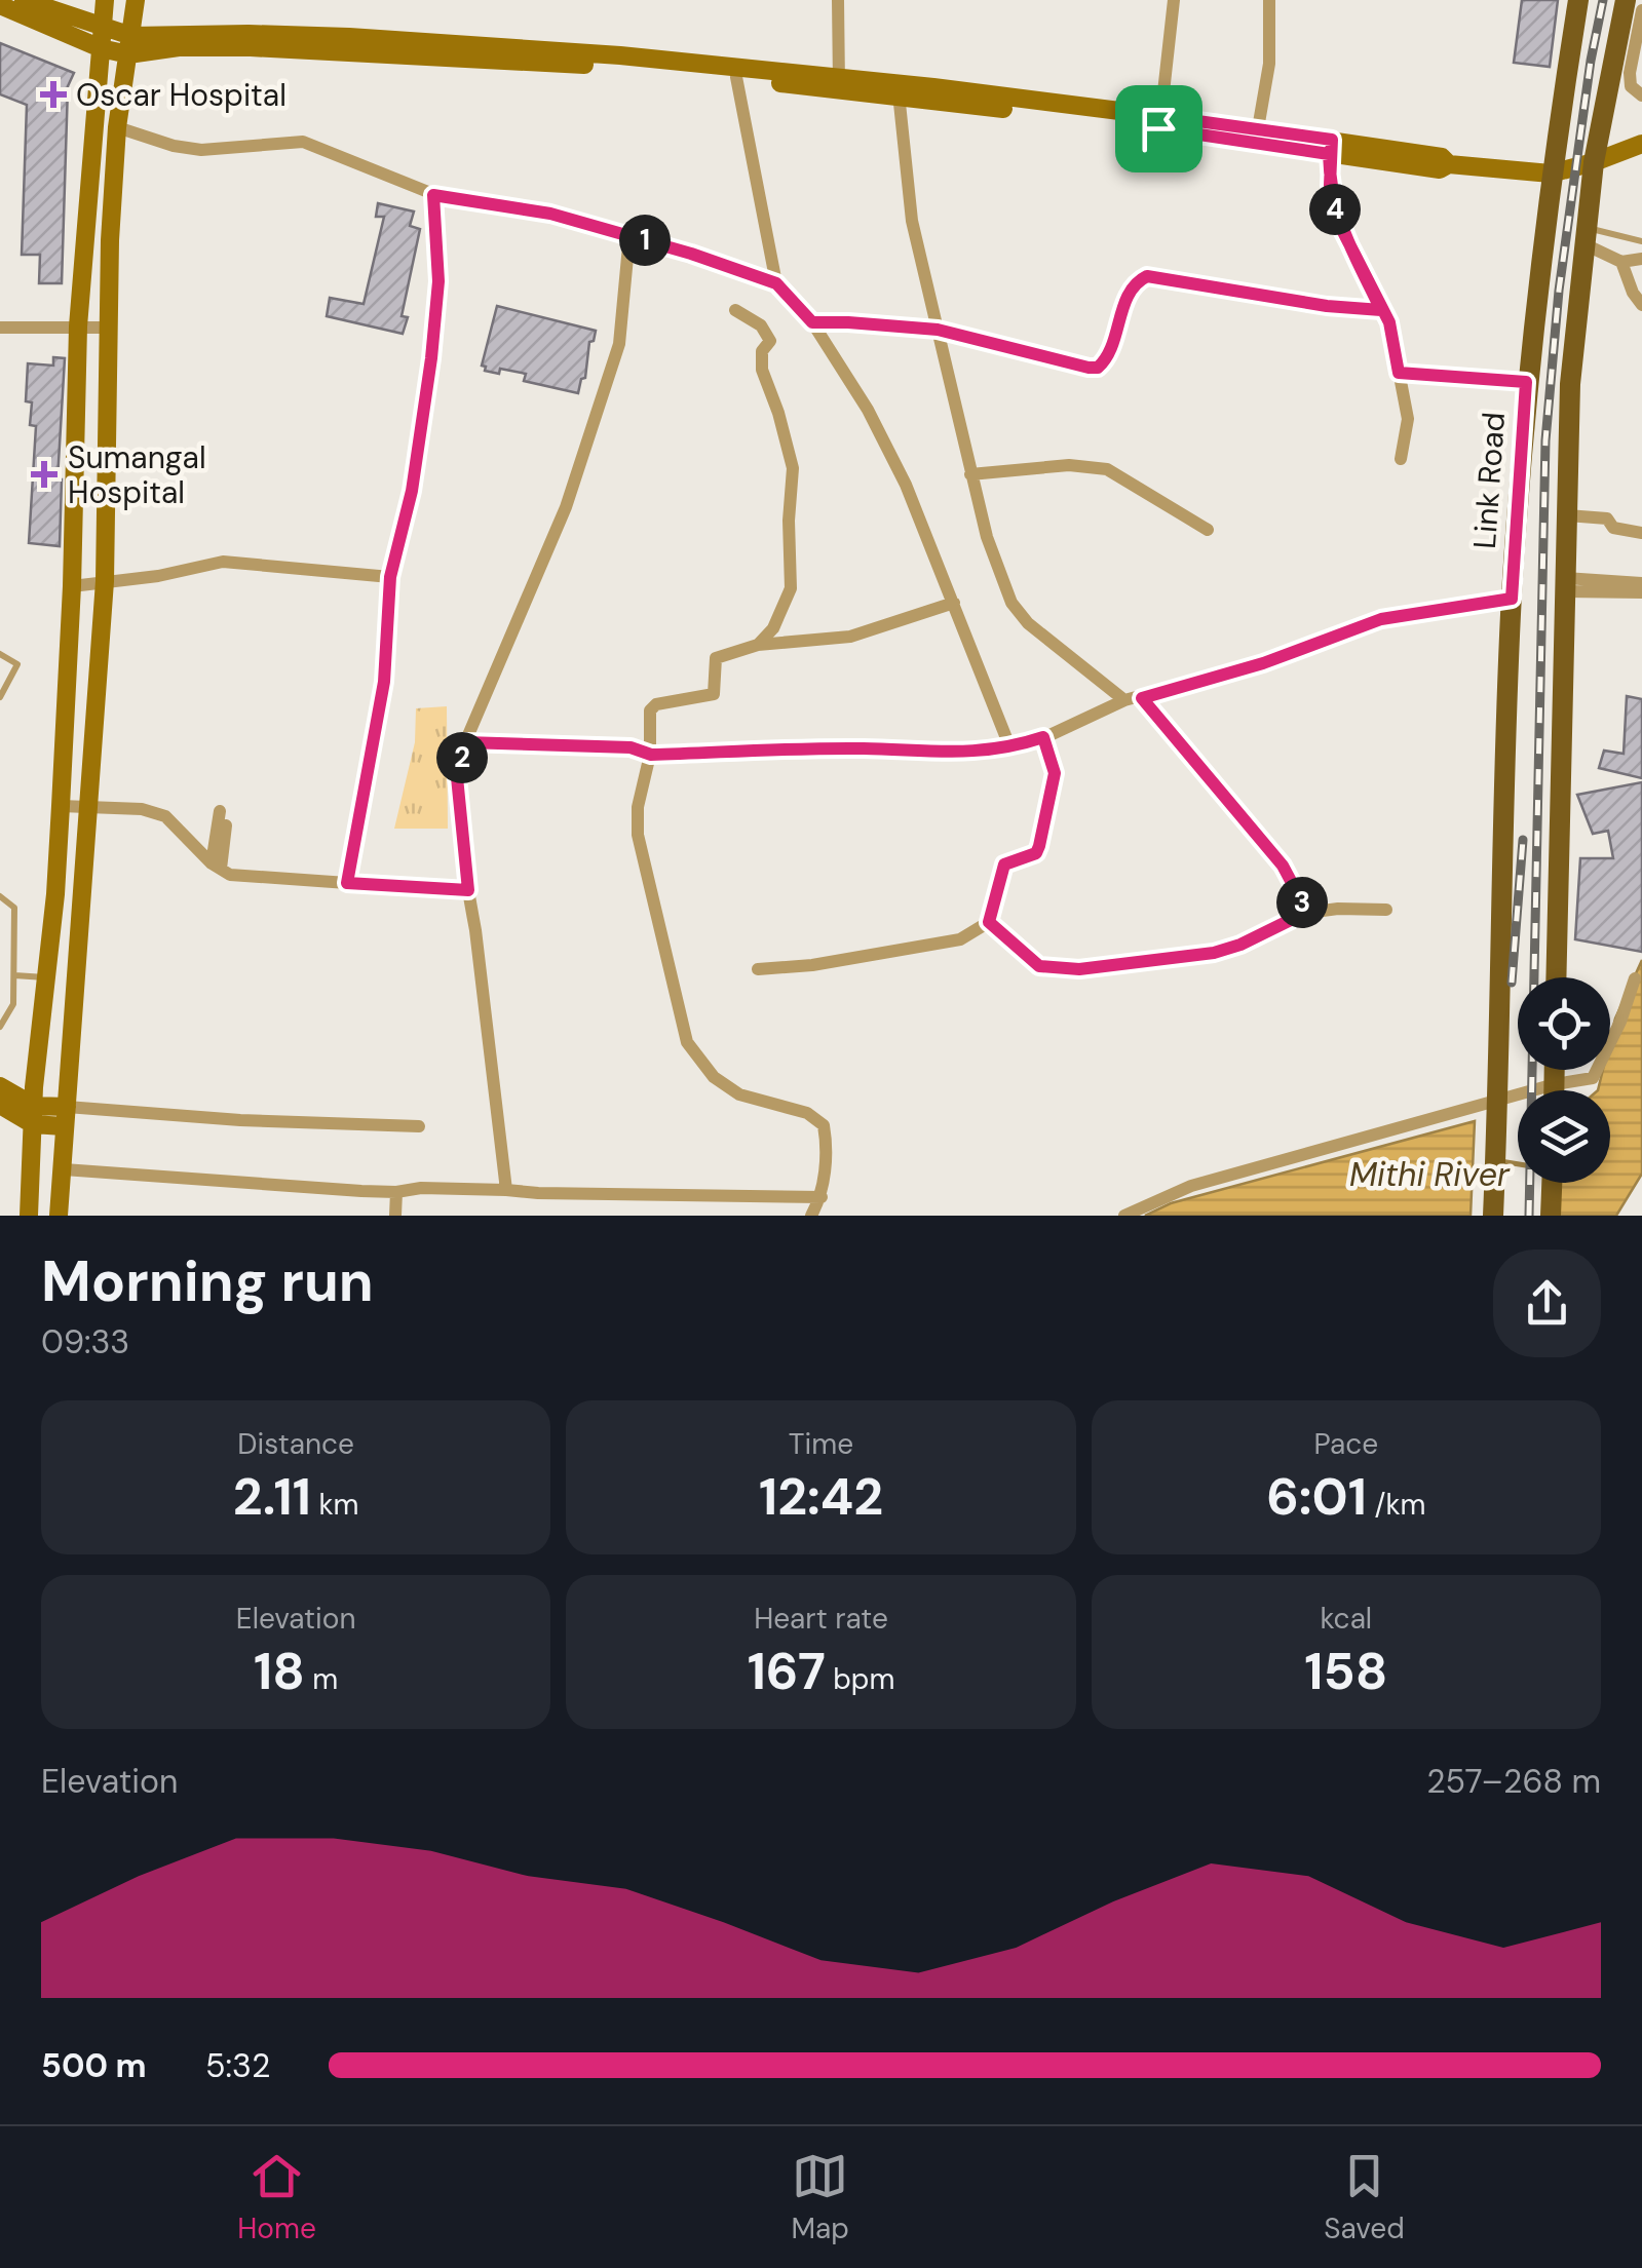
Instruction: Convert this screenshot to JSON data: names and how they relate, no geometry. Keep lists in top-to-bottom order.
{
  "streets": {
    "main road": ["Link Road"]
  },
  "water": ["Mithi River"],
  "places": {
    "health": ["Oscar Hospital", "Sumangal Hospital"]
  },
  "page": {
    "pins": [
      "4",
      "1",
      "2",
      "3"
    ],
    "heading": ["Morning run", "09:33"],
    "stats": [
      ["Distance", "2.11 km"],
      ["Time", "12:42"],
      ["Pace", "6:01 /km"],
      ["Elevation", "18 m"],
      ["Heart rate", "167 bpm"],
      ["kcal", "158"]
    ],
    "chart": ["Elevation", "257–268 m"],
    "list": [
      {
        "name": "500 m",
        "note": "5:32"
      }
    ],
    "tabs": ["Home", "Map", "Saved"]
  }
}
